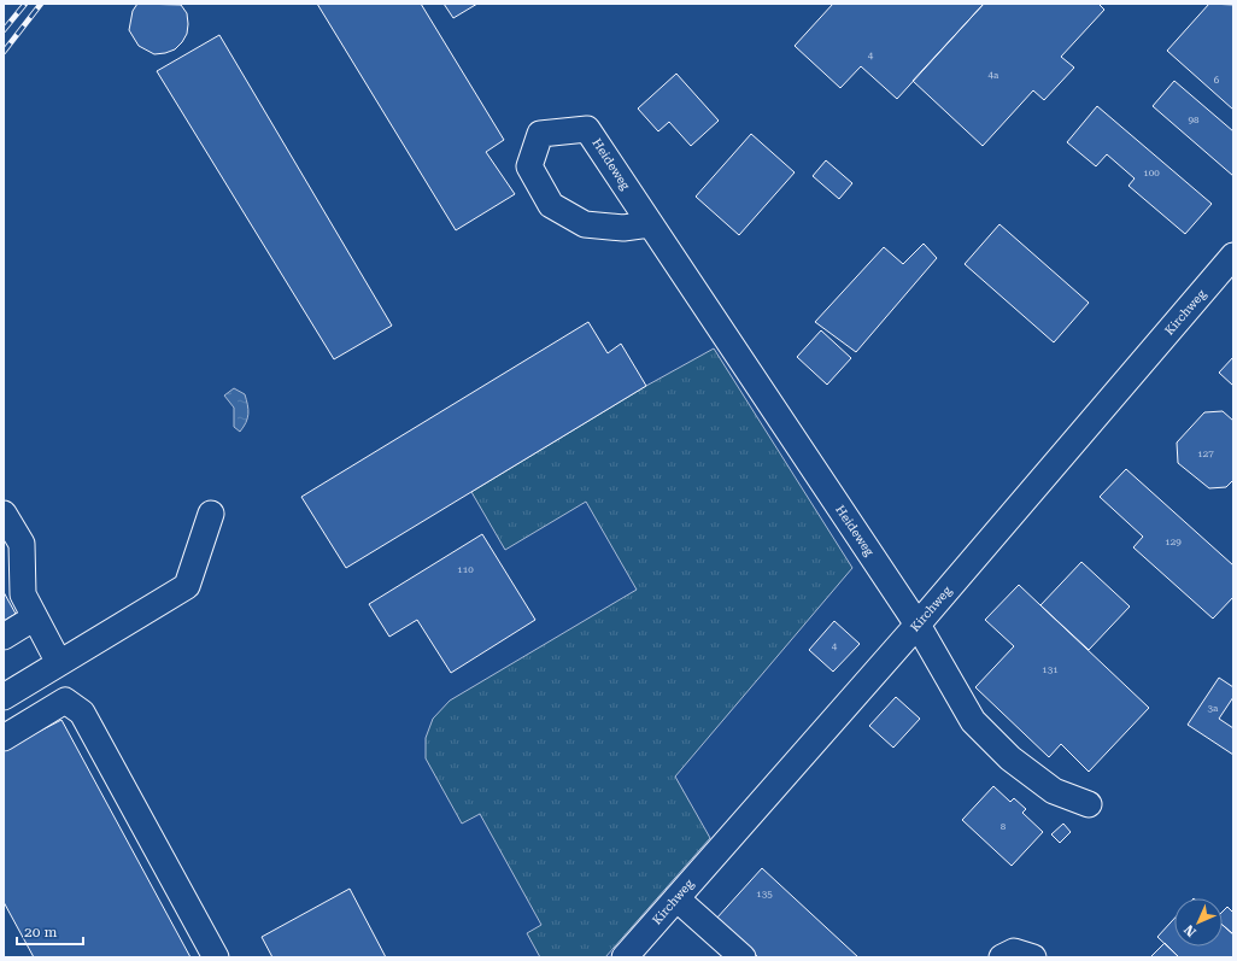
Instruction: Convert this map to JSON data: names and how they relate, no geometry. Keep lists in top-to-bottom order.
{
  "streets": {
    "street": ["Heideweg", "Kirchweg"]
  },
  "crossings": [
    ["Heideweg", "Kirchweg"]
  ],
  "house_numbers": [
    "4",
    "4a",
    "6",
    "98",
    "100",
    "127",
    "129",
    "110",
    "4",
    "131",
    "3a",
    "8",
    "135"
  ],
  "scale_bar": "20 m",
  "north": "bottom left"
}
